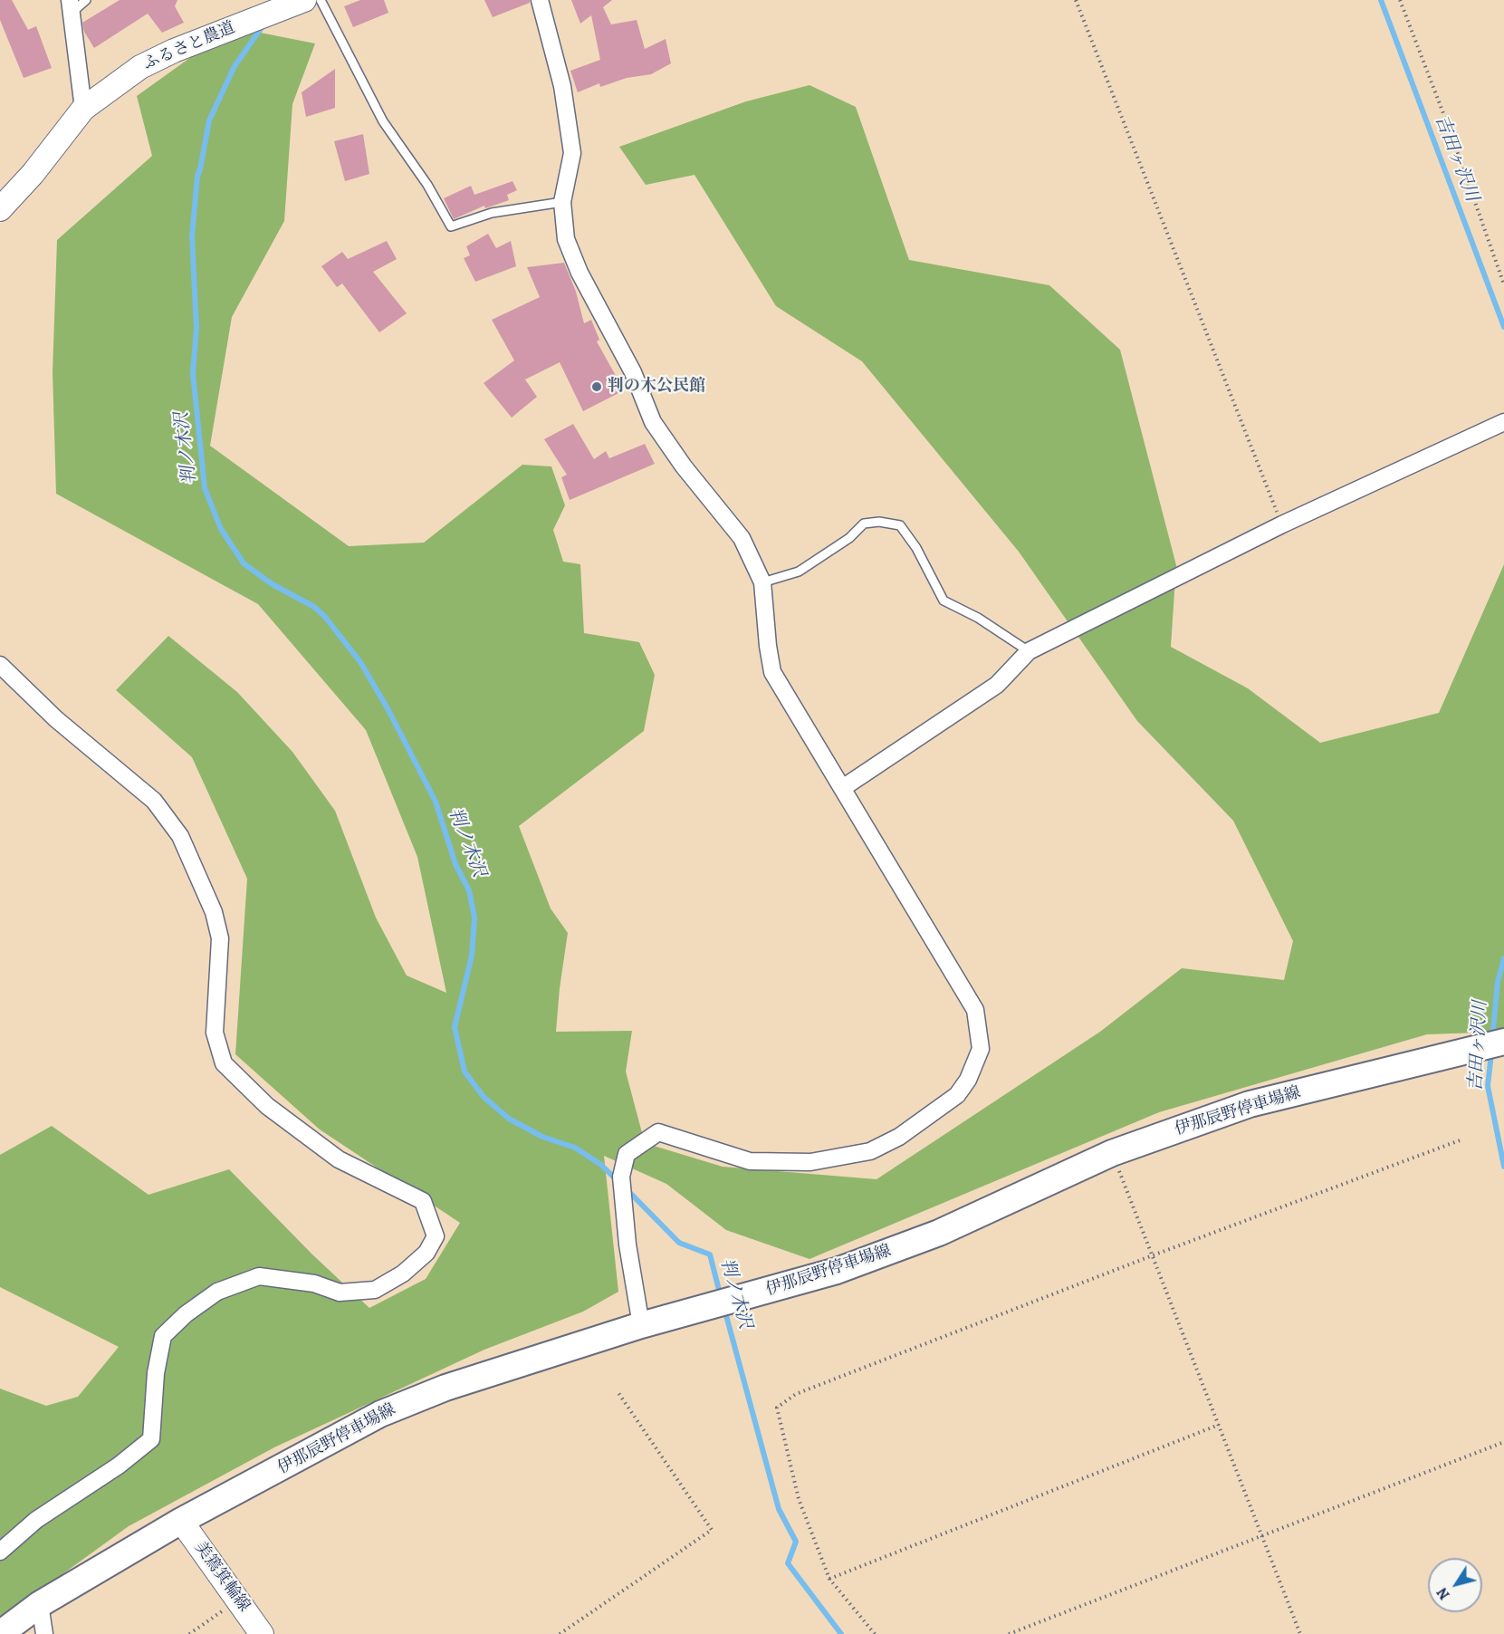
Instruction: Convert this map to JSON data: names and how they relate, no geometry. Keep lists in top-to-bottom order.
{
  "streets": {
    "main road": ["伊那辰野停車場線"],
    "street": ["ふるさと農道", "美篶箕輪線"]
  },
  "crossings": [
    ["伊那辰野停車場線", "美篶箕輪線"]
  ],
  "water": ["吉田ヶ沢川", "判ノ木沢"],
  "places": ["判の木公民館"],
  "north": "bottom left"
}
